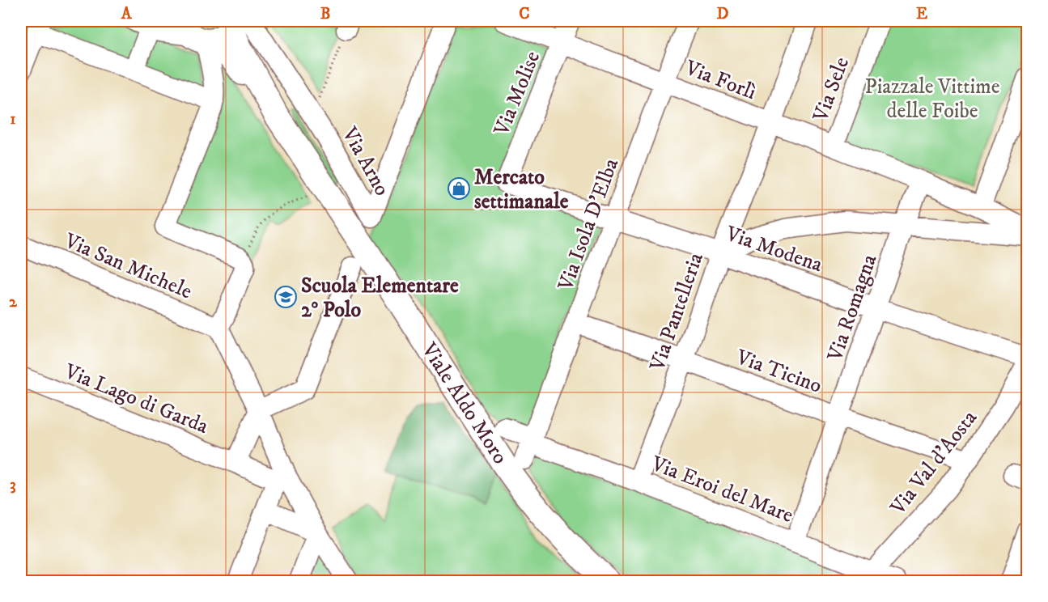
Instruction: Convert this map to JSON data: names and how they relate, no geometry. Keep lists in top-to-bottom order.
{
  "streets": {
    "main road": ["Viale Aldo Moro"],
    "street": [
      "Via Forlì",
      "Via Sele",
      "Via Molise",
      "Via Arno",
      "Via Isola D'Elba",
      "Via Modena",
      "Via San Michele",
      "Via Romagna",
      "Via Pantelleria",
      "Via Ticino",
      "Via Lago di Garda",
      "Via Val d'Aosta",
      "Via Eroi del Mare"
    ]
  },
  "crossings": [
    ["Via Forlì", "Via Sele"],
    ["Via Forlì", "Via Molise"],
    ["Via Forlì", "Via Isola D'Elba"],
    ["Via Forlì", "Via Romagna"],
    ["Via Forlì", "Via Pantelleria"],
    ["Via Molise", "Via Modena"],
    ["Via Arno", "Viale Aldo Moro"],
    ["Via Isola D'Elba", "Via Modena"],
    ["Via Isola D'Elba", "Via Ticino"],
    ["Via Isola D'Elba", "Via Eroi del Mare"],
    ["Via Modena", "Via Romagna"],
    ["Via Modena", "Via Pantelleria"],
    ["Via Romagna", "Via Ticino"],
    ["Via Romagna", "Via Eroi del Mare"],
    ["Via Pantelleria", "Via Ticino"],
    ["Via Pantelleria", "Via Eroi del Mare"],
    ["Via Ticino", "Via Val d'Aosta"],
    ["Via Val d'Aosta", "Via Eroi del Mare"]
  ],
  "parks": ["Piazzale Vittime delle Foibe"],
  "places": {
    "shop": ["Mercato settimanale"],
    "school or university": ["Scuola Elementare 2° Polo"]
  },
  "grid": {
    "columns": [
      "A",
      "B",
      "C",
      "D",
      "E"
    ],
    "rows": ["1", "2", "3"]
  }
}
